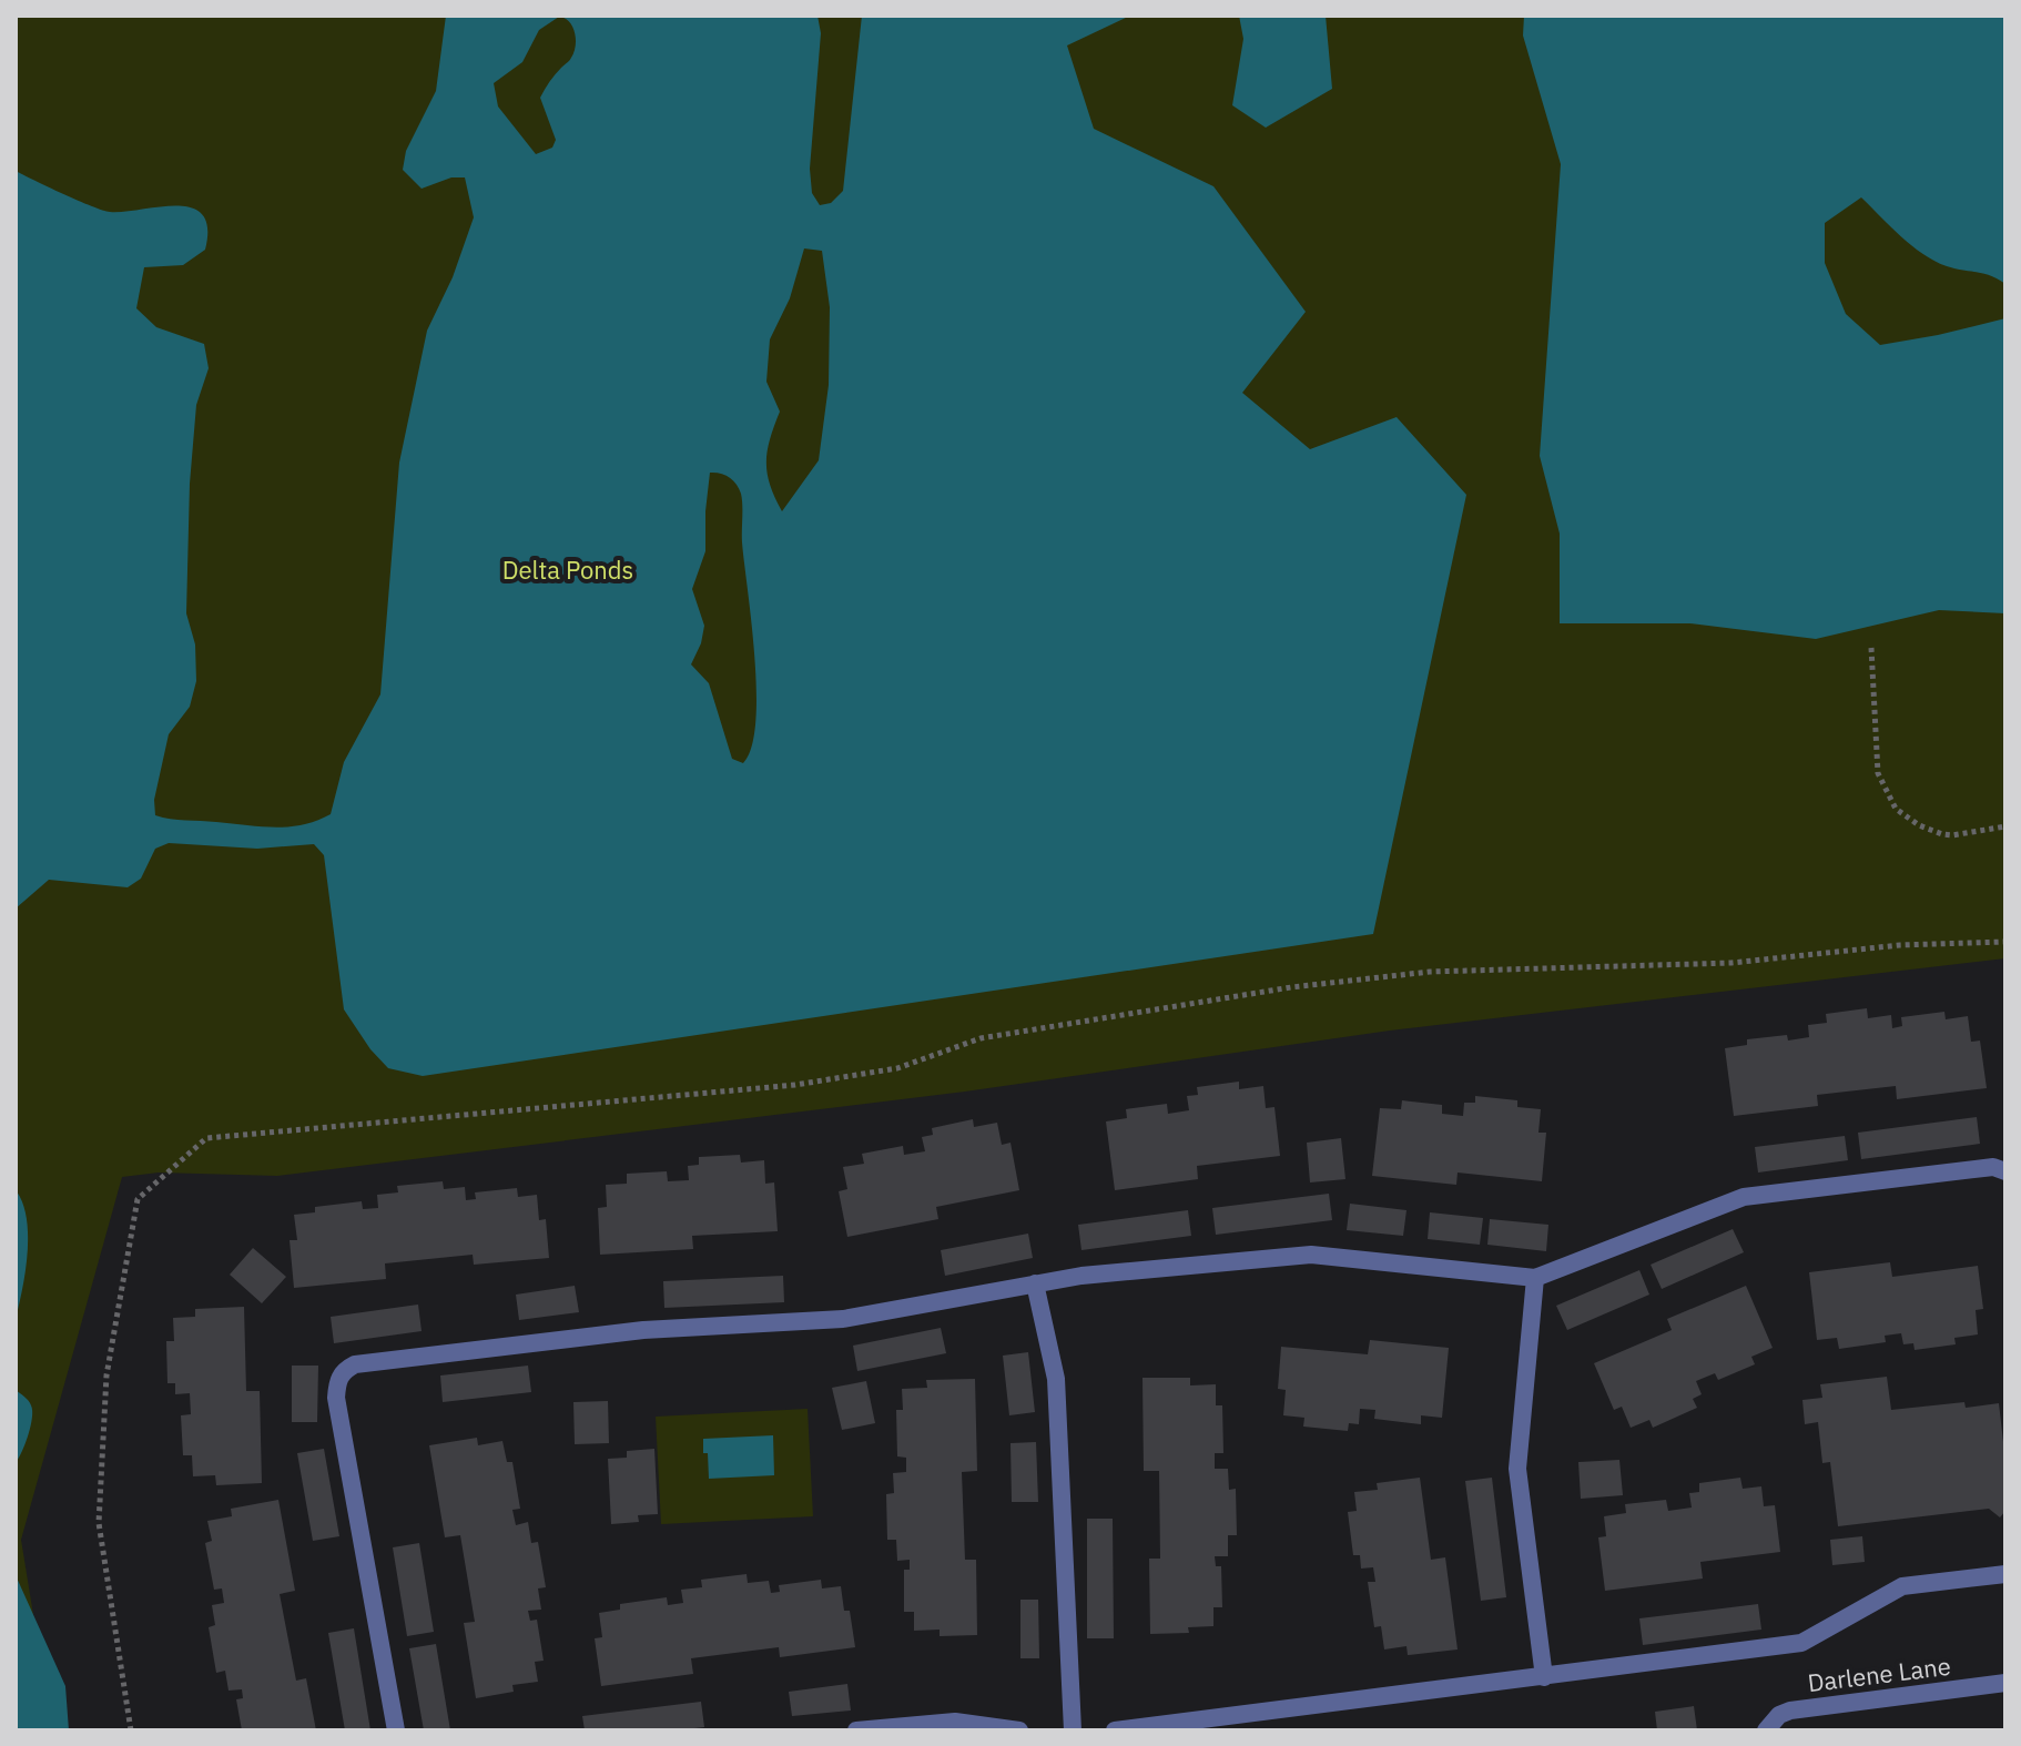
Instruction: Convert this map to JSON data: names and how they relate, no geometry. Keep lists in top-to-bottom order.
{
  "streets": {
    "street": ["Darlene Lane"]
  },
  "parks": ["Delta Ponds"]
}
